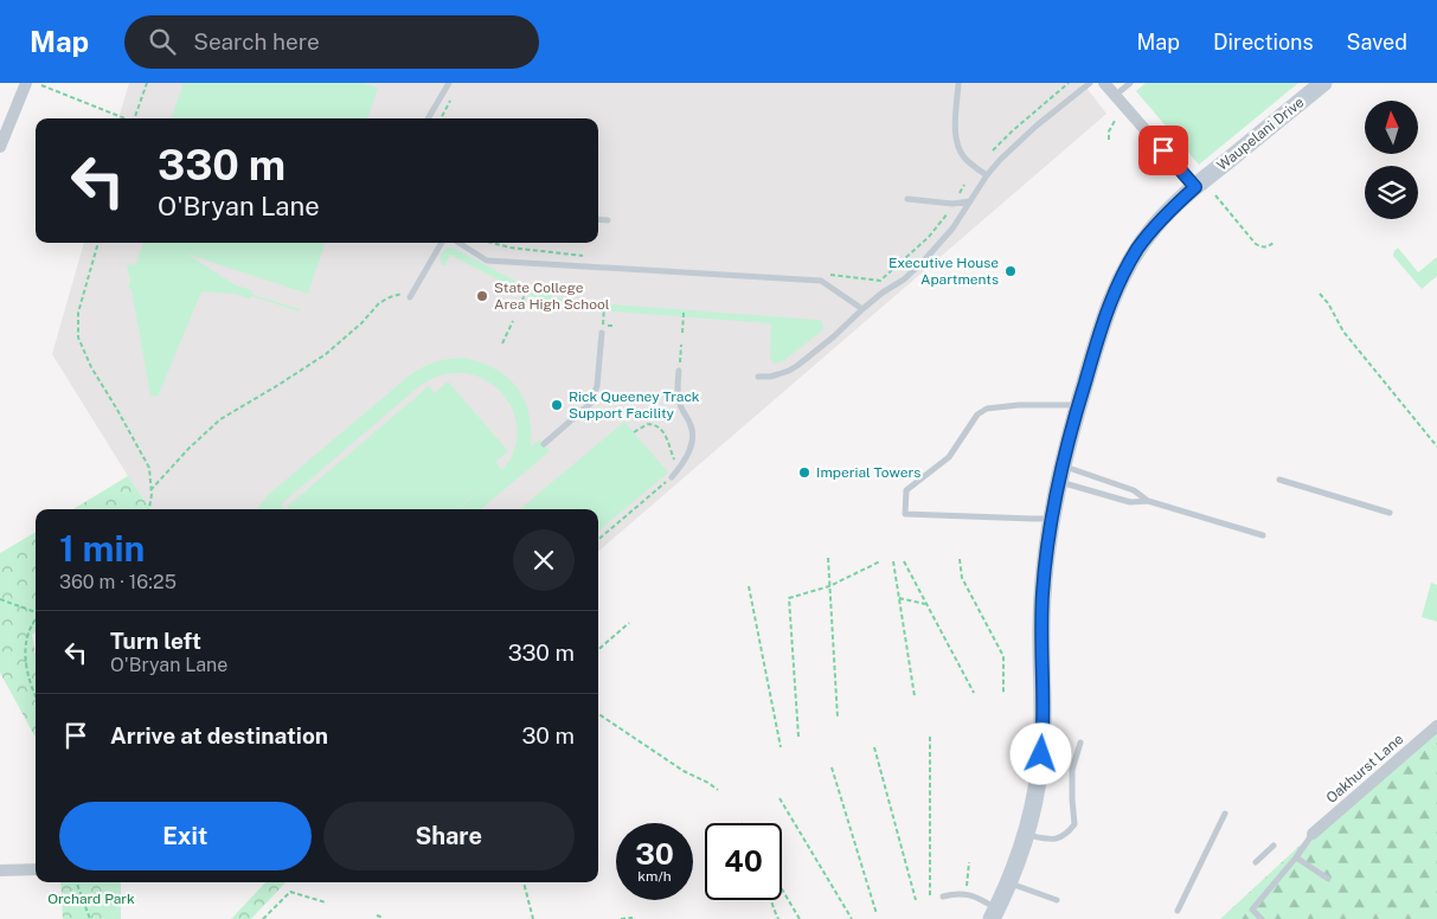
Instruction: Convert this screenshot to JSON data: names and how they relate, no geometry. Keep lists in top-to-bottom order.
{
  "streets": {
    "street": ["Waupelani Drive", "Oakhurst Lane"]
  },
  "parks": ["Orchard Park"],
  "places": [
    "Executive House Apartments",
    "State College Area High School",
    "Rick Queeney Track Support Facility",
    "Imperial Towers"
  ],
  "north": "top",
  "page": {
    "header": "Map",
    "search": "Search here",
    "nav": ["Map", "Directions", "Saved"],
    "turn": ["330 m", "O'Bryan Lane"],
    "heading": ["1 min", "360 m · 16:25"],
    "list": [
      {
        "name": "Turn left",
        "note": "O'Bryan Lane",
        "value": "330 m"
      },
      {
        "name": "Arrive at destination",
        "value": "30 m"
      }
    ],
    "buttons": ["Exit", "Share"],
    "speed": "30 km/h",
    "limit": "40"
  }
}
